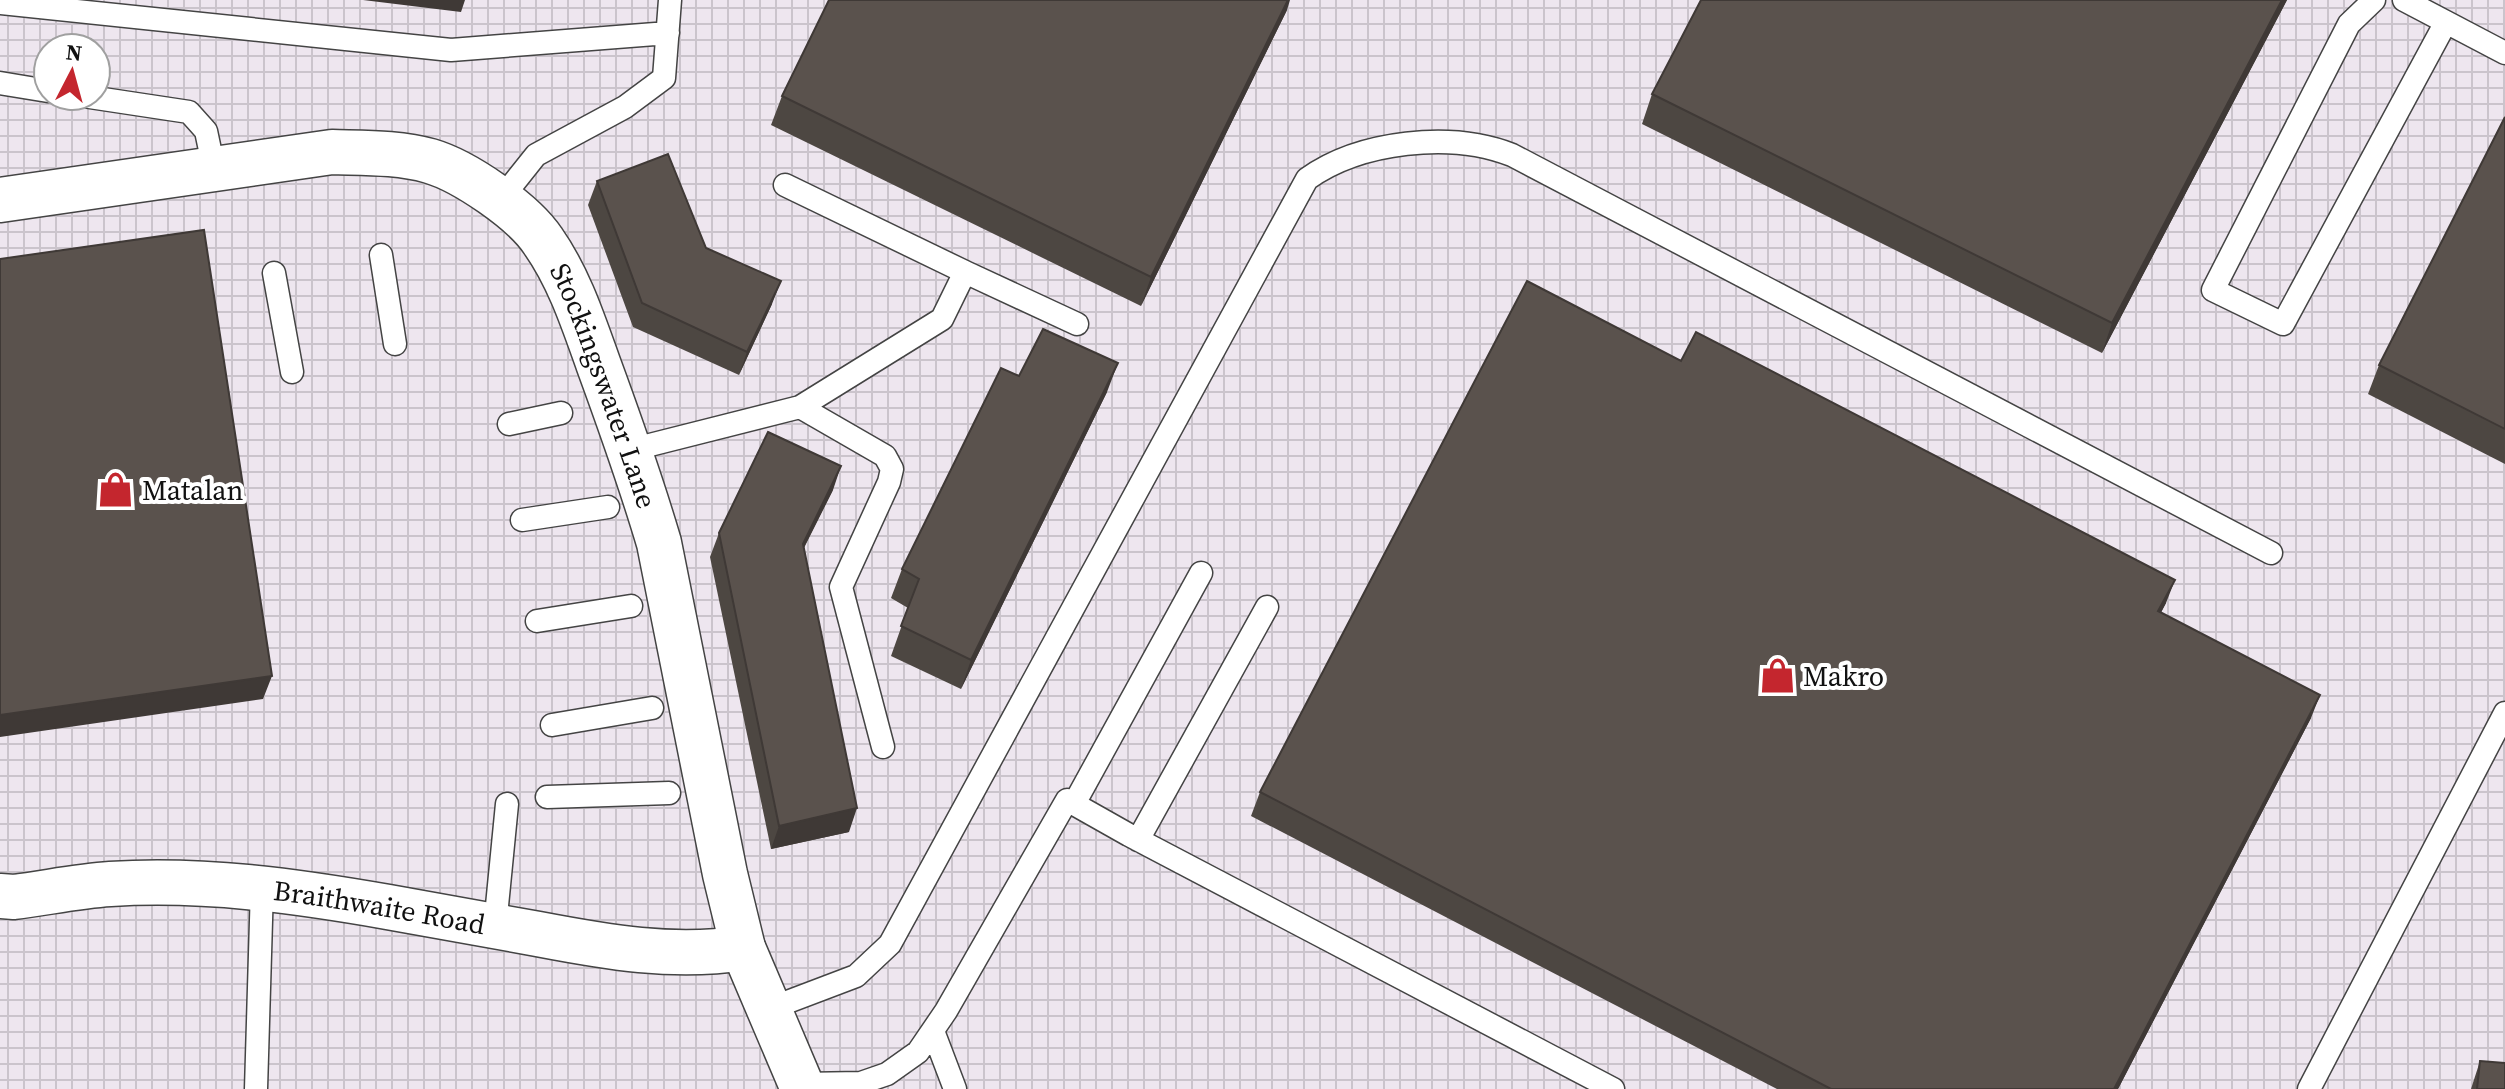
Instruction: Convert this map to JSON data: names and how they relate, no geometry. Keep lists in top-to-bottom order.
{
  "streets": {
    "street": ["Stockingswater Lane", "Braithwaite Road"]
  },
  "crossings": [
    ["Stockingswater Lane", "Braithwaite Road"]
  ],
  "places": {
    "shop": ["Matalan", "Makro"]
  },
  "north": "top"
}
